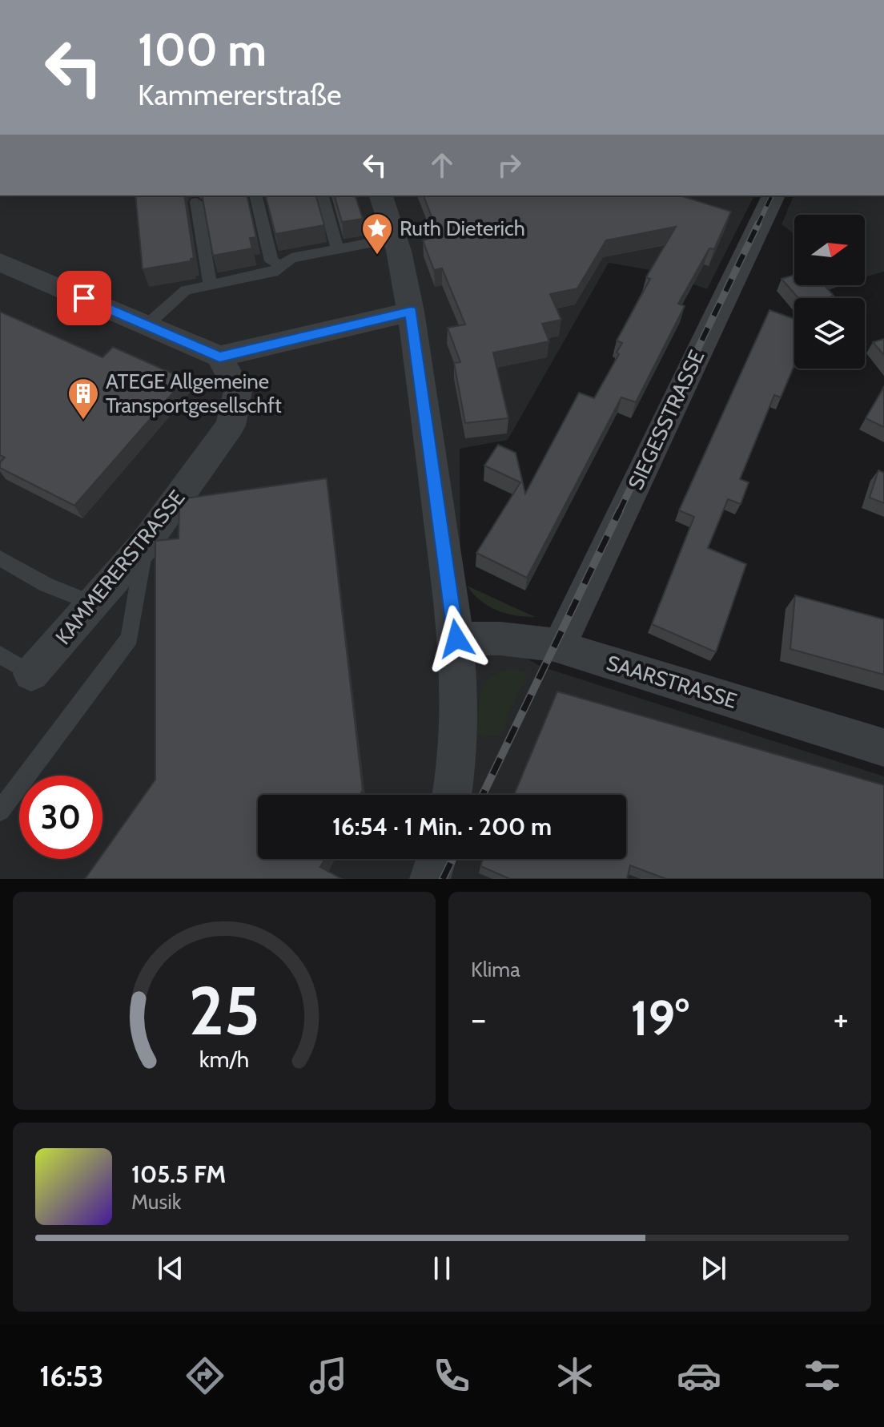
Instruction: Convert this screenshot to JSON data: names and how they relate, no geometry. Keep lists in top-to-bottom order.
{
  "streets": {
    "street": ["SIEGESSTRASSE", "KAMMERERSTRASSE", "SAARSTRASSE"]
  },
  "crossings": [
    ["SIEGESSTRASSE", "SAARSTRASSE"]
  ],
  "places": {
    "place": ["Ruth Dieterich"],
    "building": ["ATEGE Allgemeine Transportgesellschft"]
  },
  "north": "right",
  "page": {
    "turn": ["100 m", "Kammererstraße"],
    "limit": "30",
    "trip": "16:54 · 1 Min. · 200 m",
    "tile": "Klima",
    "heat": ["−", "19°", "+"],
    "song": ["105.5 FM", "Musik"],
    "tabs": "16:53",
    "gauge": ["25", "km/h"]
  }
}
